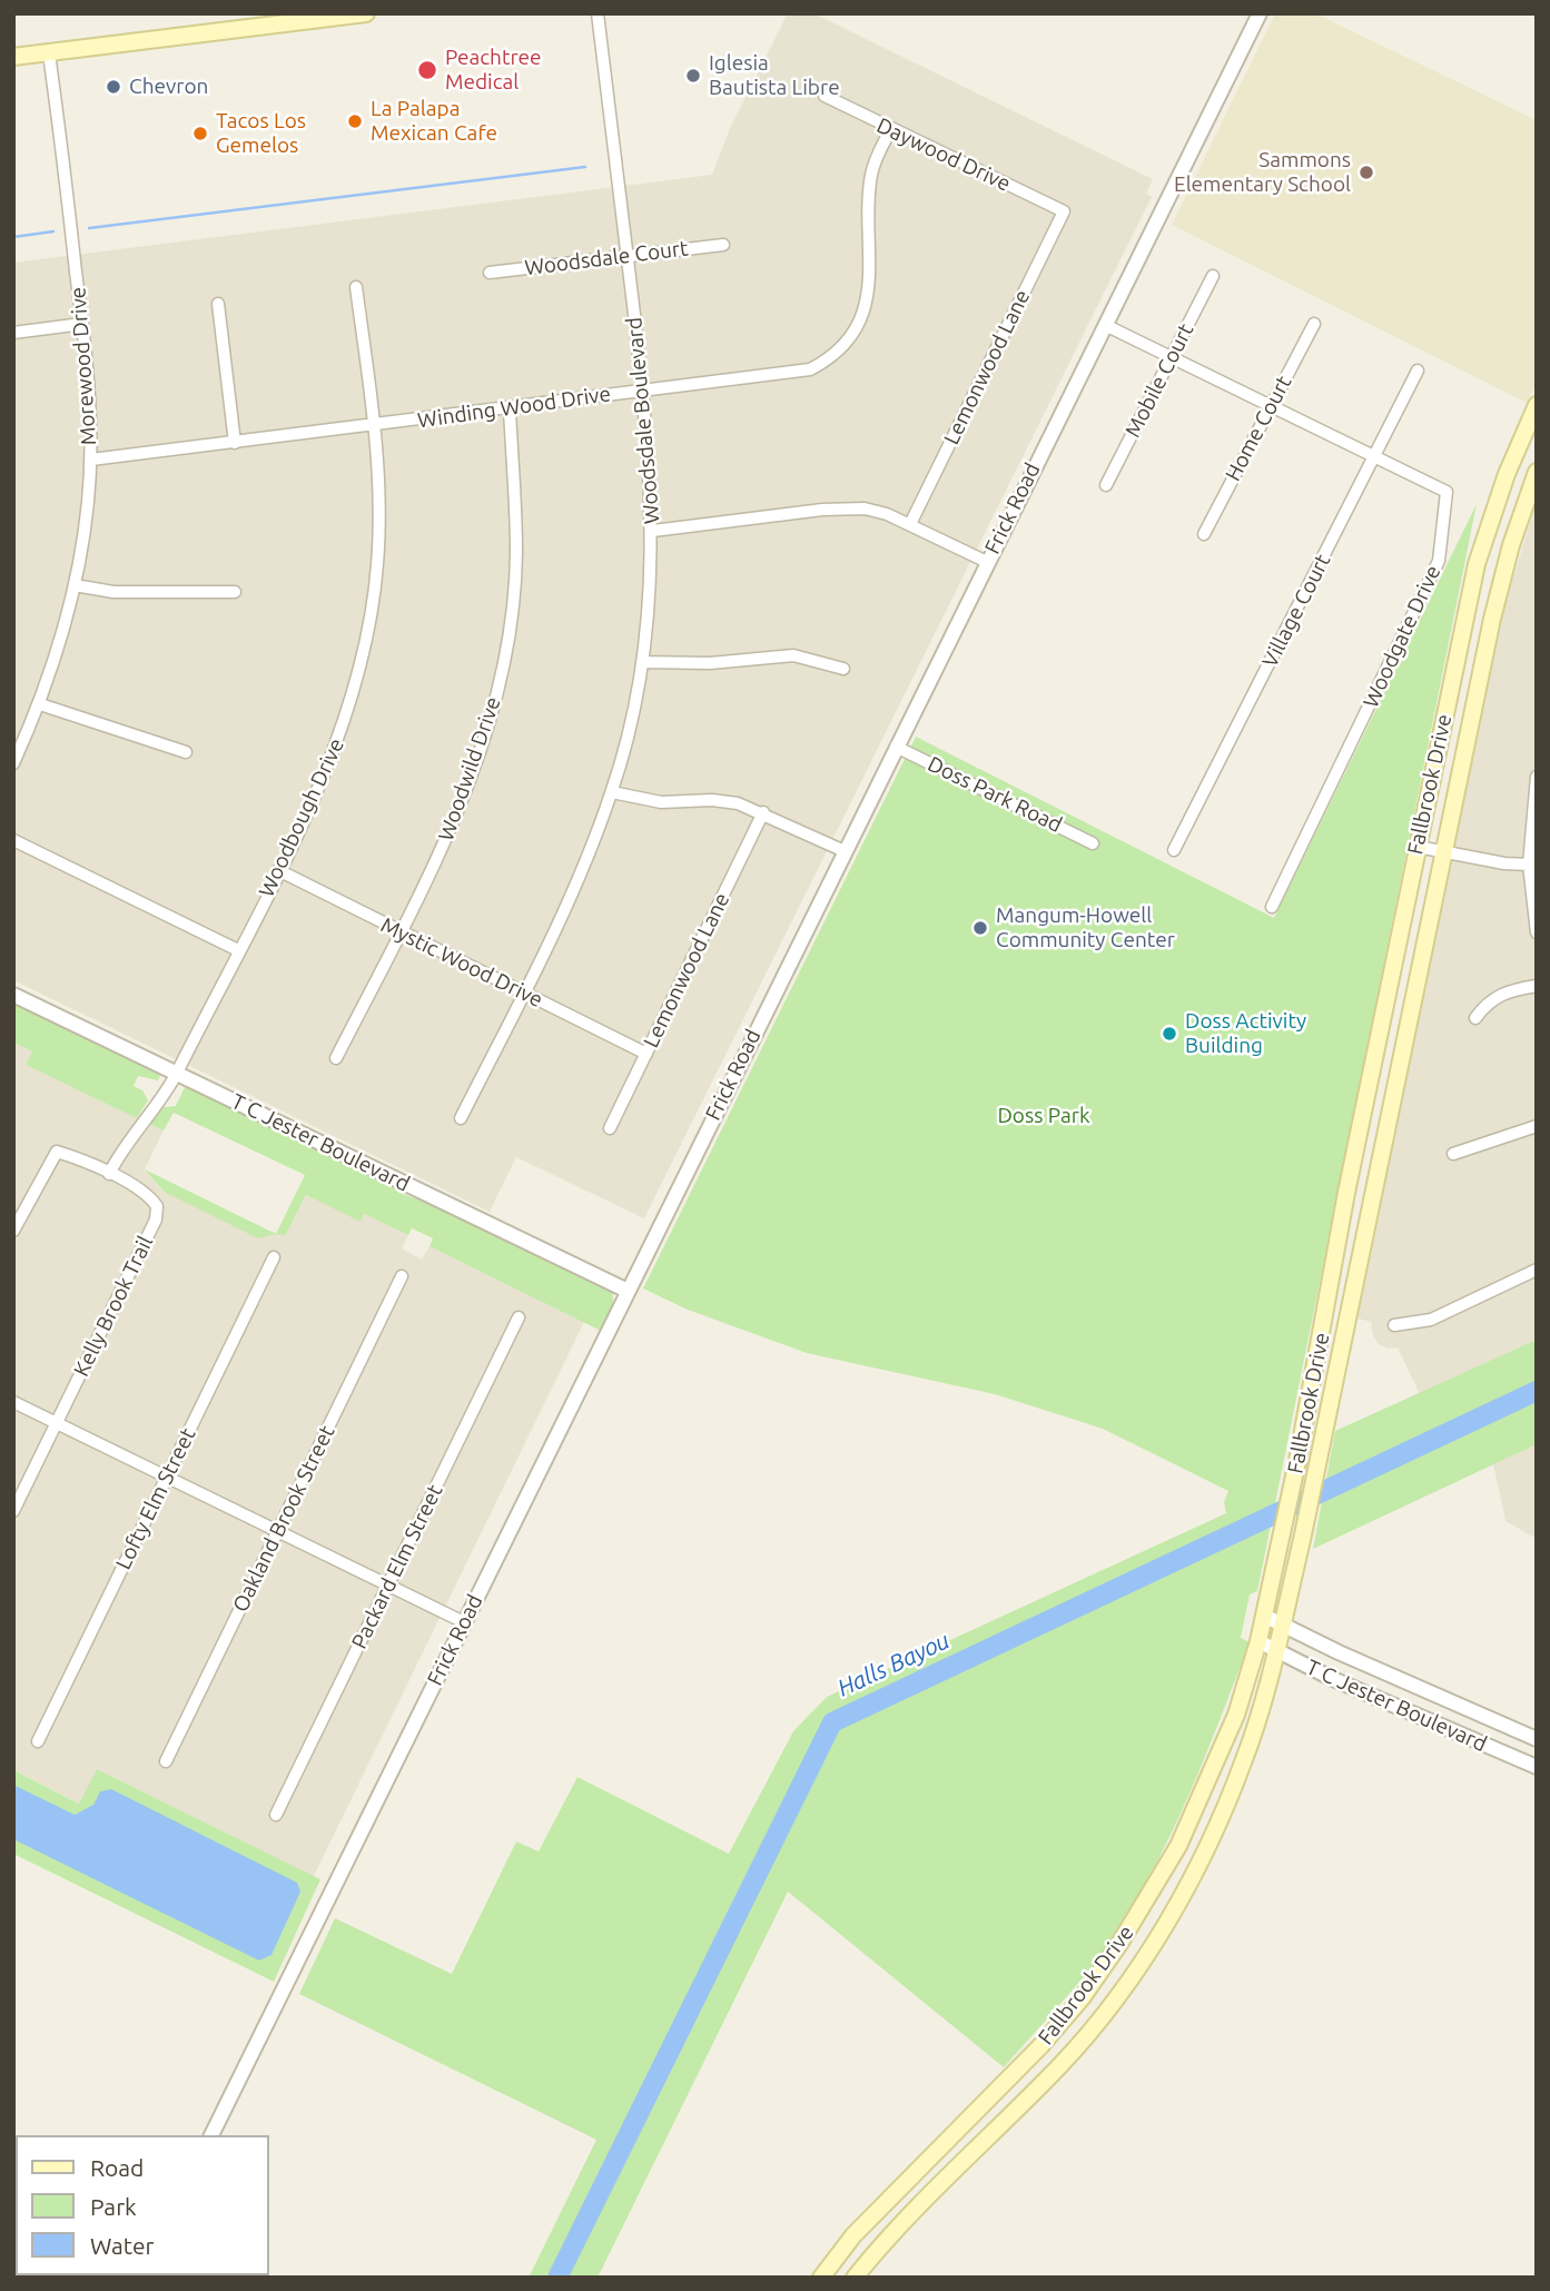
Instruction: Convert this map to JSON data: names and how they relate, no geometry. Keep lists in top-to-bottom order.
{
  "streets": {
    "main road": ["Fallbrook Drive"],
    "street": [
      "Daywood Drive",
      "Woodsdale Court",
      "Morewood Drive",
      "Lemonwood Lane",
      "Mobile Court",
      "Winding Wood Drive",
      "Woodsdale Boulevard",
      "Home Court",
      "Frick Road",
      "Village Court",
      "Woodgate Drive",
      "Woodwild Drive",
      "Doss Park Road",
      "Woodbough Drive",
      "Mystic Wood Drive",
      "T C Jester Boulevard",
      "Kelly Brook Trail",
      "Lofty Elm Street",
      "Oakland Brook Street",
      "Packard Elm Street"
    ]
  },
  "crossings": [
    ["Daywood Drive", "Lemonwood Lane"],
    ["Daywood Drive", "Winding Wood Drive"],
    ["Woodsdale Court", "Woodsdale Boulevard"],
    ["Morewood Drive", "Winding Wood Drive"],
    ["Lemonwood Lane", "Mystic Wood Drive"],
    ["Mobile Court", "Woodgate Drive"],
    ["Winding Wood Drive", "Woodsdale Boulevard"],
    ["Winding Wood Drive", "Woodwild Drive"],
    ["Winding Wood Drive", "Woodbough Drive"],
    ["Woodsdale Boulevard", "Mystic Wood Drive"],
    ["Home Court", "Woodgate Drive"],
    ["Frick Road", "Woodgate Drive"],
    ["Frick Road", "Doss Park Road"],
    ["Frick Road", "T C Jester Boulevard"],
    ["Village Court", "Woodgate Drive"],
    ["Woodwild Drive", "Mystic Wood Drive"],
    ["Fallbrook Drive", "T C Jester Boulevard"],
    ["Woodbough Drive", "Mystic Wood Drive"],
    ["Woodbough Drive", "T C Jester Boulevard"],
    ["Woodbough Drive", "Kelly Brook Trail"]
  ],
  "water": ["Halls Bayou"],
  "parks": ["Doss Park"],
  "places": [
    "Peachtree Medical",
    "Iglesia Bautista Libre",
    "Chevron",
    "La Palapa Mexican Cafe",
    "Tacos Los Gemelos",
    "Sammons Elementary School",
    "Mangum-Howell Community Center",
    "Doss Activity Building"
  ],
  "legend": ["Road", "Park", "Water"]
}
